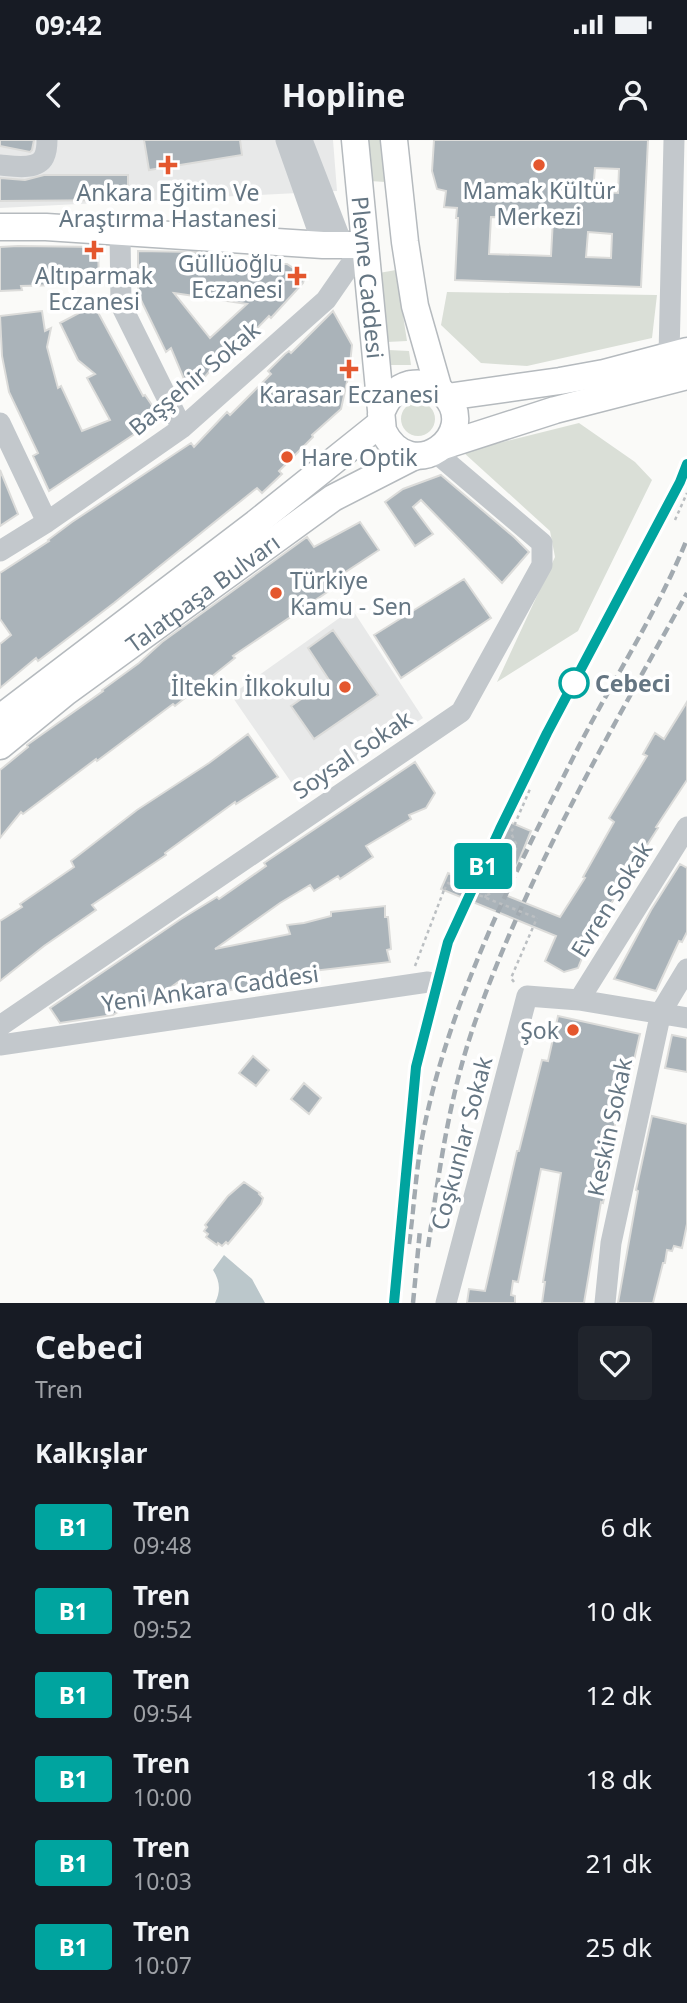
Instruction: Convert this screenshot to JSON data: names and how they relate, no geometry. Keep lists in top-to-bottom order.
{
  "streets": {
    "main road": ["Plevne Caddesi", "Talatpaşa Bulvarı"],
    "street": [
      "Başşehir Sokak",
      "Soysal Sokak",
      "Evren Sokak",
      "Yeni Ankara Caddesi",
      "Keskin Sokak",
      "Coşkunlar Sokak"
    ]
  },
  "crossings": [
    ["Plevne Caddesi", "Başşehir Sokak"],
    ["Plevne Caddesi", "Talatpaşa Bulvarı"],
    ["Plevne Caddesi", "Soysal Sokak"],
    ["Talatpaşa Bulvarı", "Soysal Sokak"],
    ["Evren Sokak", "Coşkunlar Sokak"]
  ],
  "places": {
    "health": [
      "Ankara Eğitim Ve Araştırma Hastanesi",
      "Altıparmak Eczanesi",
      "Güllüoğlu Eczanesi",
      "Karasar Eczanesi"
    ],
    "other": [
      "Mamak Kültür Merkezi",
      "Hare Optik",
      "Türkiye Kamu - Sen",
      "Cebeci",
      "İltekin İlkokulu",
      "Şok"
    ]
  },
  "page": {
    "status": "09:42",
    "header": "Hopline",
    "on_map": "B1",
    "heading": [
      ["Cebeci", "Tren"],
      "Kalkışlar"
    ],
    "list": [
      {
        "mark": "B1",
        "name": "Tren",
        "note": "09:48",
        "value": "6 dk"
      },
      {
        "mark": "B1",
        "name": "Tren",
        "note": "09:52",
        "value": "10 dk"
      },
      {
        "mark": "B1",
        "name": "Tren",
        "note": "09:54",
        "value": "12 dk"
      },
      {
        "mark": "B1",
        "name": "Tren",
        "note": "10:00",
        "value": "18 dk"
      },
      {
        "mark": "B1",
        "name": "Tren",
        "note": "10:03",
        "value": "21 dk"
      },
      {
        "mark": "B1",
        "name": "Tren",
        "note": "10:07",
        "value": "25 dk"
      }
    ]
  }
}
